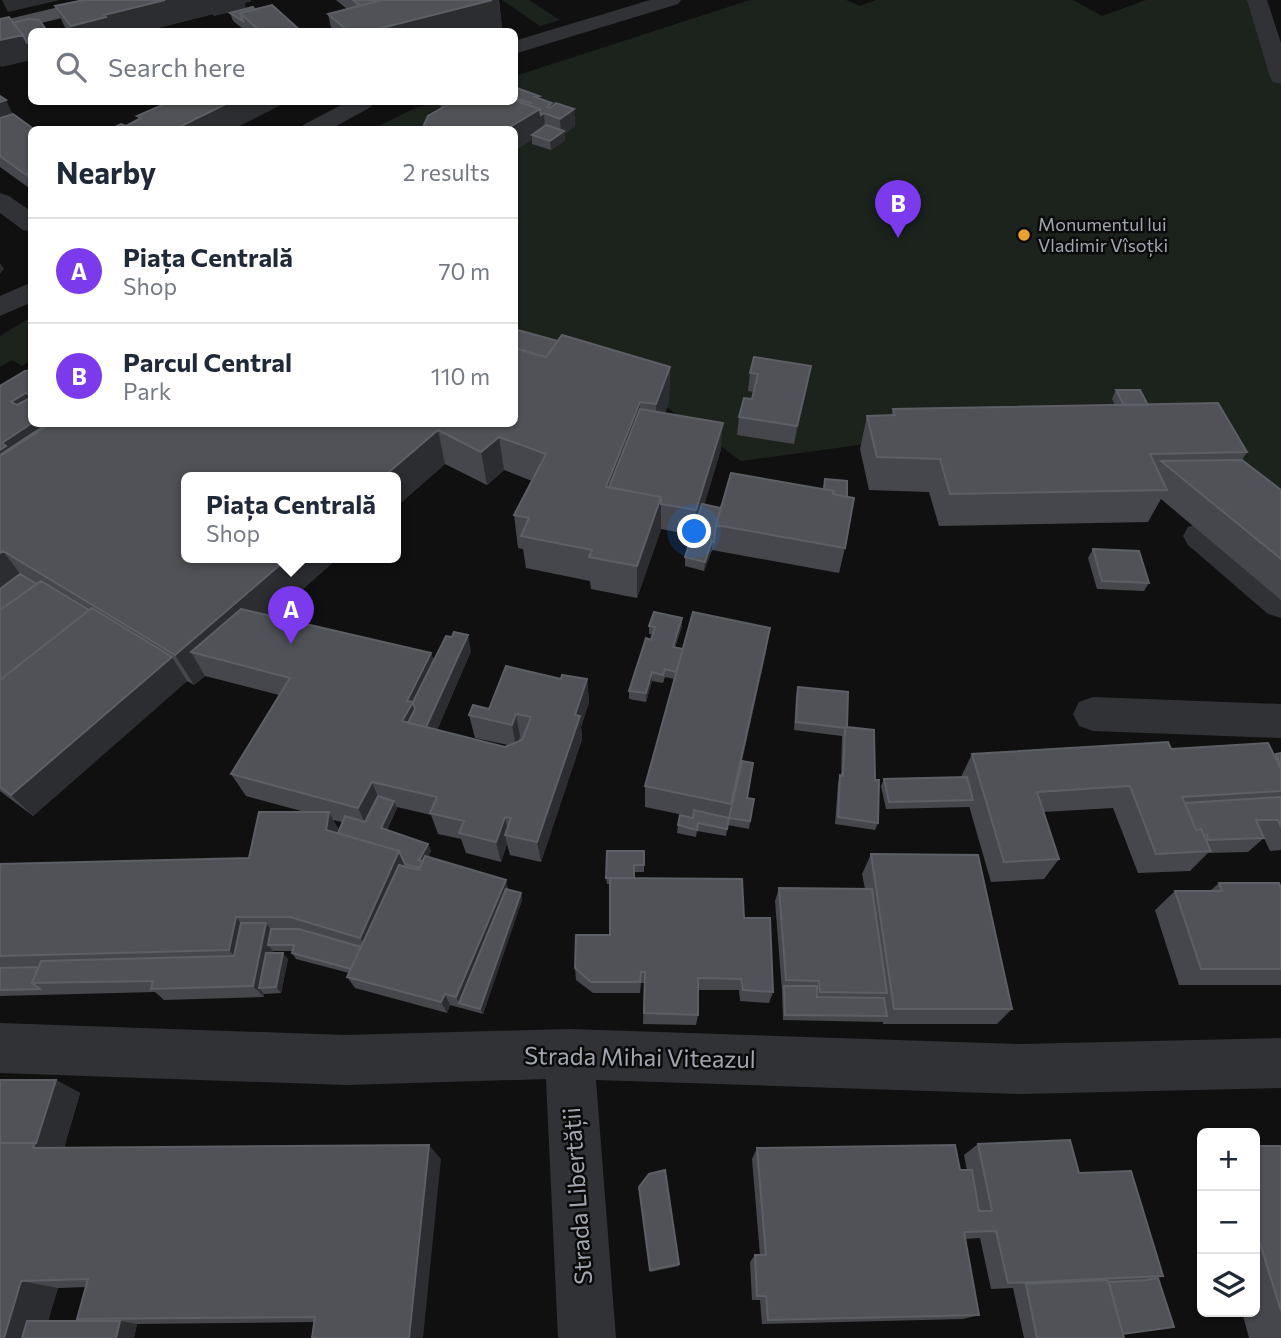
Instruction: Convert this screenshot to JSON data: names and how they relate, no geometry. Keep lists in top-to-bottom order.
{
  "streets": {
    "street": ["Strada Mihai Viteazul", "Strada Libertății"]
  },
  "crossings": [
    ["Strada Mihai Viteazul", "Strada Libertății"]
  ],
  "places": ["Monumentul lui Vladimir Vîsoțki"],
  "page": {
    "search": "Search here",
    "heading": ["Nearby", "2 results"],
    "pins": ["B", "A"],
    "list": [
      {
        "mark": "A",
        "name": "Piața Centrală",
        "note": "Shop",
        "value": "70 m"
      },
      {
        "mark": "B",
        "name": "Parcul Central",
        "note": "Park",
        "value": "110 m"
      }
    ],
    "popup": ["Piața Centrală", "Shop"],
    "map_buttons": ["+", "−"]
  }
}
